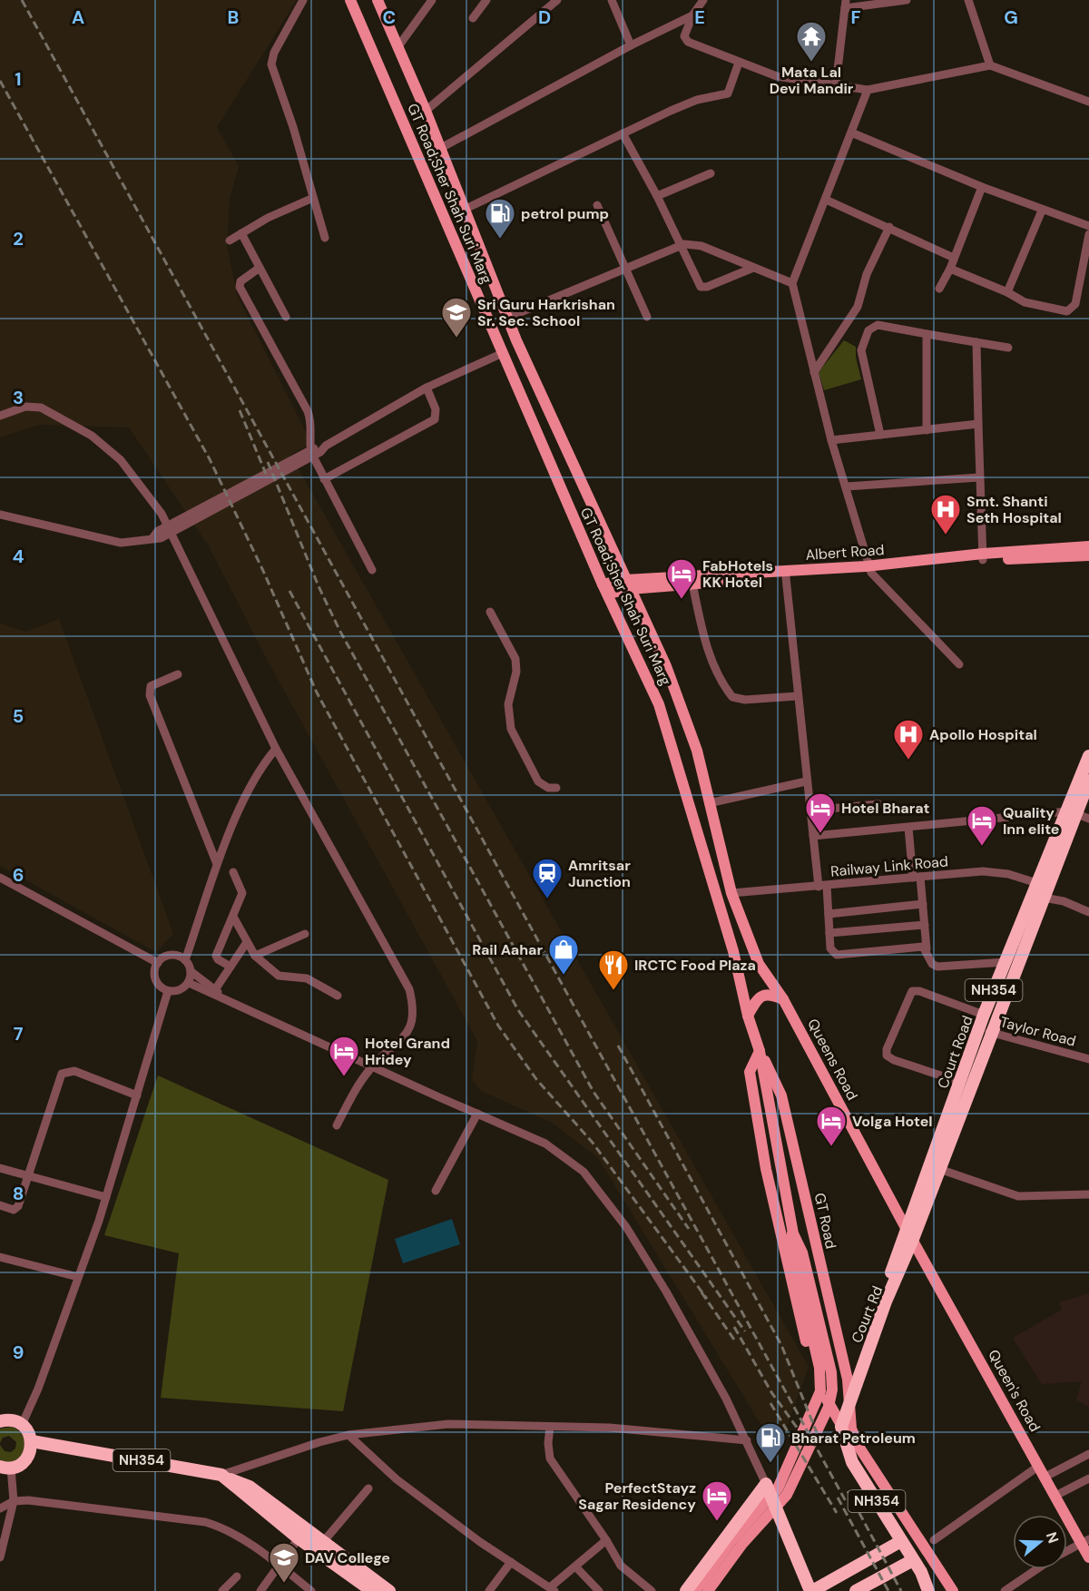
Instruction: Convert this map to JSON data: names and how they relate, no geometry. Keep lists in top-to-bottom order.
{
  "streets": {
    "highway": ["NH354", "Court Road", "Court Rd"],
    "main road": [
      "GT Road;Sher Shah Suri Marg",
      "Albert Road",
      "Queens Road",
      "GT Road",
      "Queen's Road"
    ],
    "street": ["Railway Link Road", "Taylor Road"]
  },
  "crossings": [
    ["GT Road;Sher Shah Suri Marg", "Albert Road"],
    ["GT Road;Sher Shah Suri Marg", "Railway Link Road"],
    ["GT Road;Sher Shah Suri Marg", "Queens Road"],
    ["GT Road;Sher Shah Suri Marg", "GT Road"],
    ["Railway Link Road", "Court Road"],
    ["Railway Link Road", "Queens Road"],
    ["NH354", "GT Road"],
    ["NH354", "Court Rd"],
    ["Taylor Road", "Court Road"],
    ["Court Road", "Queens Road"],
    ["Court Road", "Court Rd"],
    ["Court Road", "Queen's Road"],
    ["Queens Road", "Court Rd"],
    ["Queens Road", "Queen's Road"],
    ["GT Road", "Court Rd"],
    ["Court Rd", "Queen's Road"]
  ],
  "places": {
    "temple": ["Mata Lal Devi Mandir"],
    "fuel station": ["petrol pump", "Bharat Petroleum"],
    "school or university": ["Sri Guru Harkrishan Sr. Sec. School", "DAV College"],
    "hospital": ["Smt. Shanti Seth Hospital", "Apollo Hospital"],
    "hotel": [
      "FabHotels KK Hotel",
      "Hotel Bharat",
      "Quality Inn elite",
      "Hotel Grand Hridey",
      "Volga Hotel",
      "PerfectStayz Sagar Residency"
    ],
    "station": ["Amritsar Junction"],
    "shop": ["Rail Aahar"],
    "restaurant": ["IRCTC Food Plaza"]
  },
  "north": "right",
  "grid": {
    "columns": [
      "A",
      "B",
      "C",
      "D",
      "E",
      "F",
      "G"
    ],
    "rows": [
      "1",
      "2",
      "3",
      "4",
      "5",
      "6",
      "7",
      "8",
      "9"
    ]
  }
}
